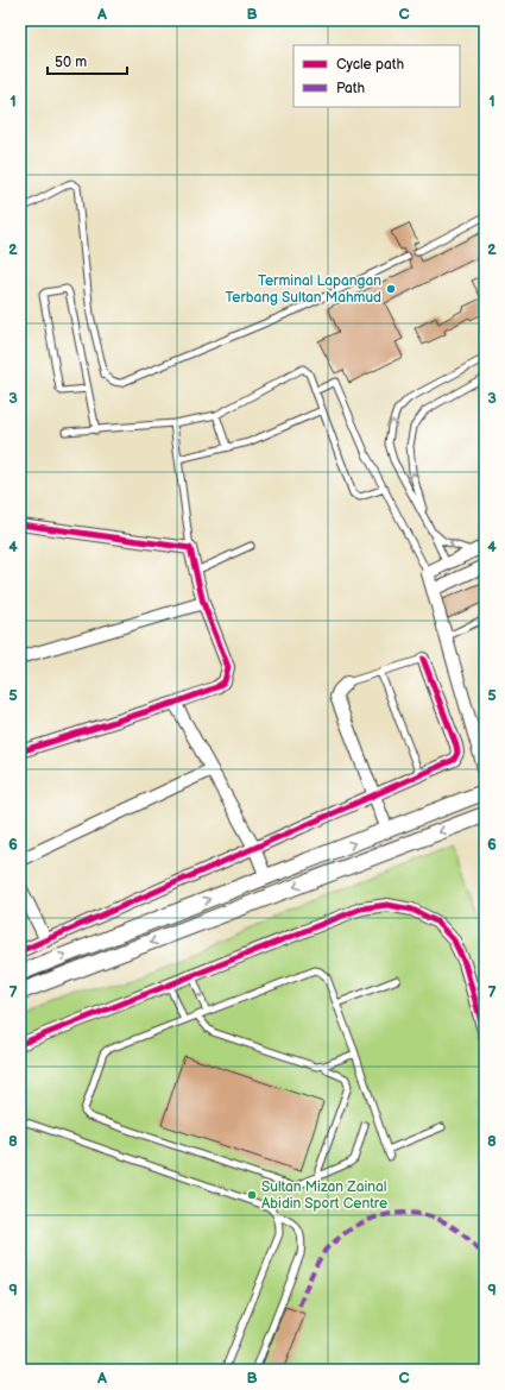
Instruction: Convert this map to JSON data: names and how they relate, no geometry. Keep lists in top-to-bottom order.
{
  "places": ["Terminal Lapangan Terbang Sultan Mahmud", "Sultan Mizan Zainal Abidin Sport Centre"],
  "legend": ["Cycle path", "Path"],
  "scale_bar": "50 m",
  "grid": {
    "columns": ["A", "B", "C"],
    "rows": [
      "1",
      "2",
      "3",
      "4",
      "5",
      "6",
      "7",
      "8",
      "9"
    ]
  }
}
